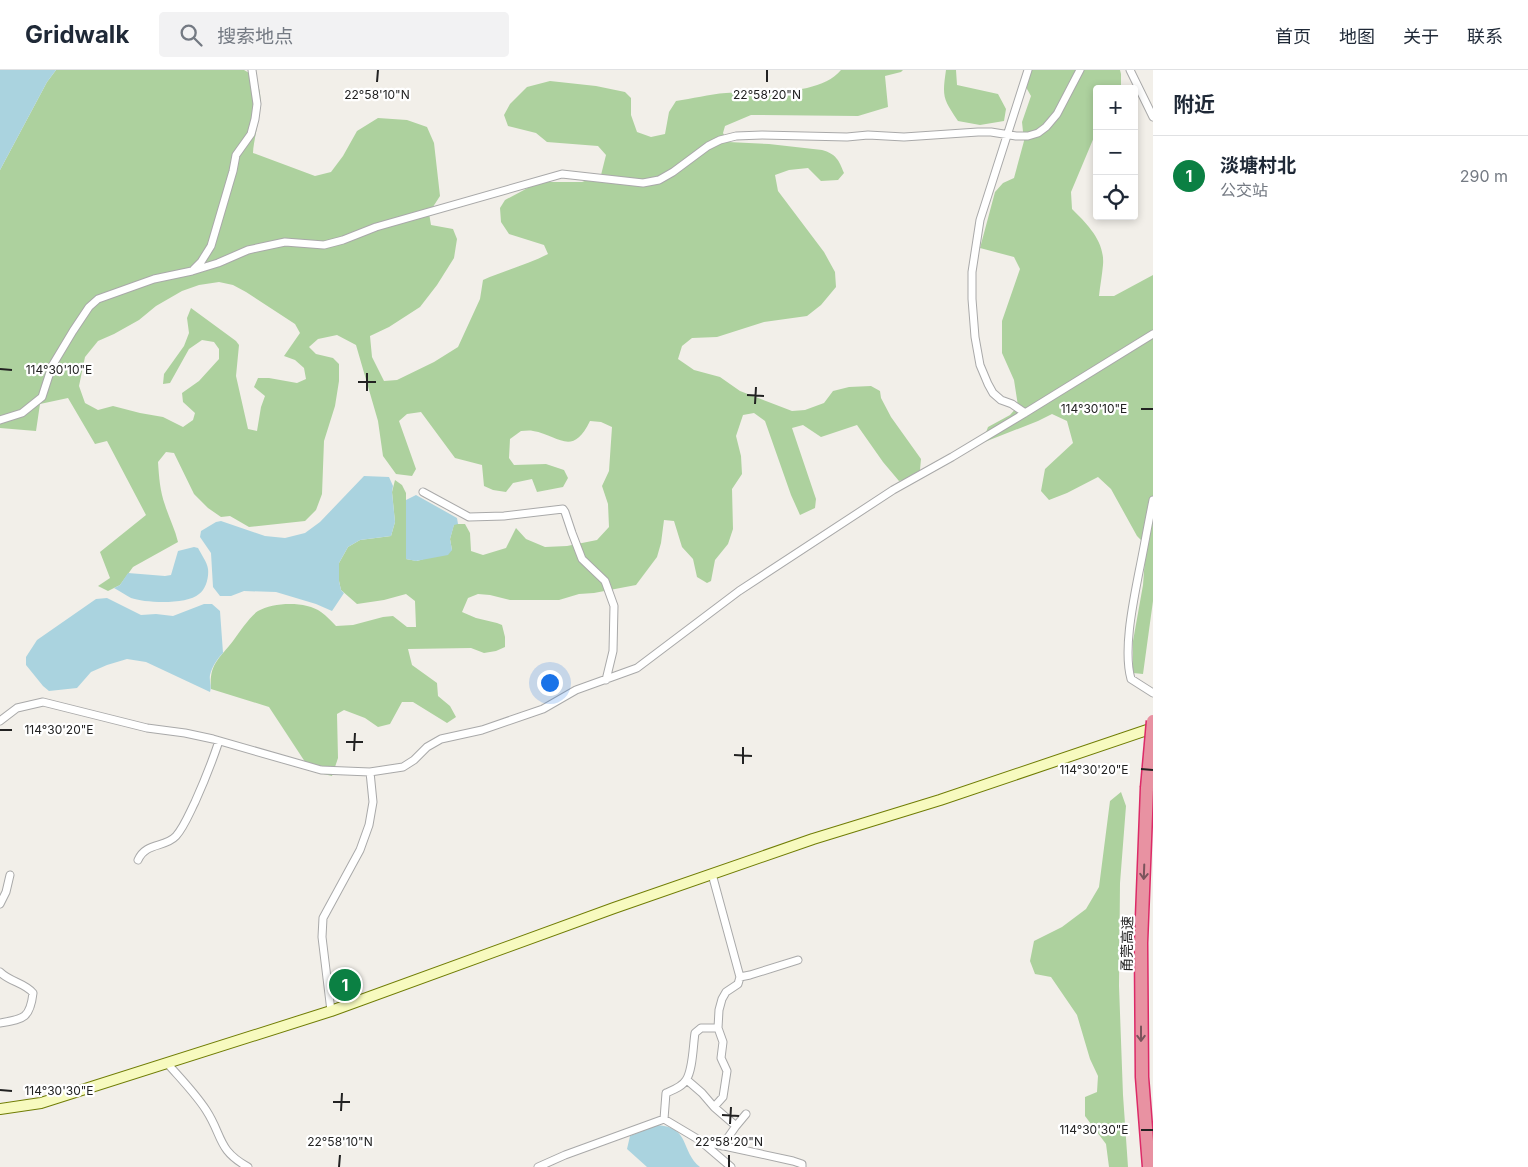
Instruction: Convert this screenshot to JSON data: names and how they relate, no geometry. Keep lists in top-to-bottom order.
{
  "streets": {
    "highway": ["甬莞高速"]
  },
  "one_way": ["甬莞高速"],
  "page": {
    "header": "Gridwalk",
    "search": "搜索地点",
    "nav": [
      "首页",
      "地图",
      "关于",
      "联系"
    ],
    "heading": "附近",
    "map_buttons": ["+", "−"],
    "list": [
      {
        "mark": "1",
        "name": "淡塘村北",
        "note": "公交站",
        "value": "290 m"
      }
    ],
    "pins": "1"
  },
  "coordinates": [
    "22°58'10\"N",
    "22°58'20\"N",
    "114°30'10\"E",
    "114°30'20\"E",
    "114°30'30\"E"
  ]
}
